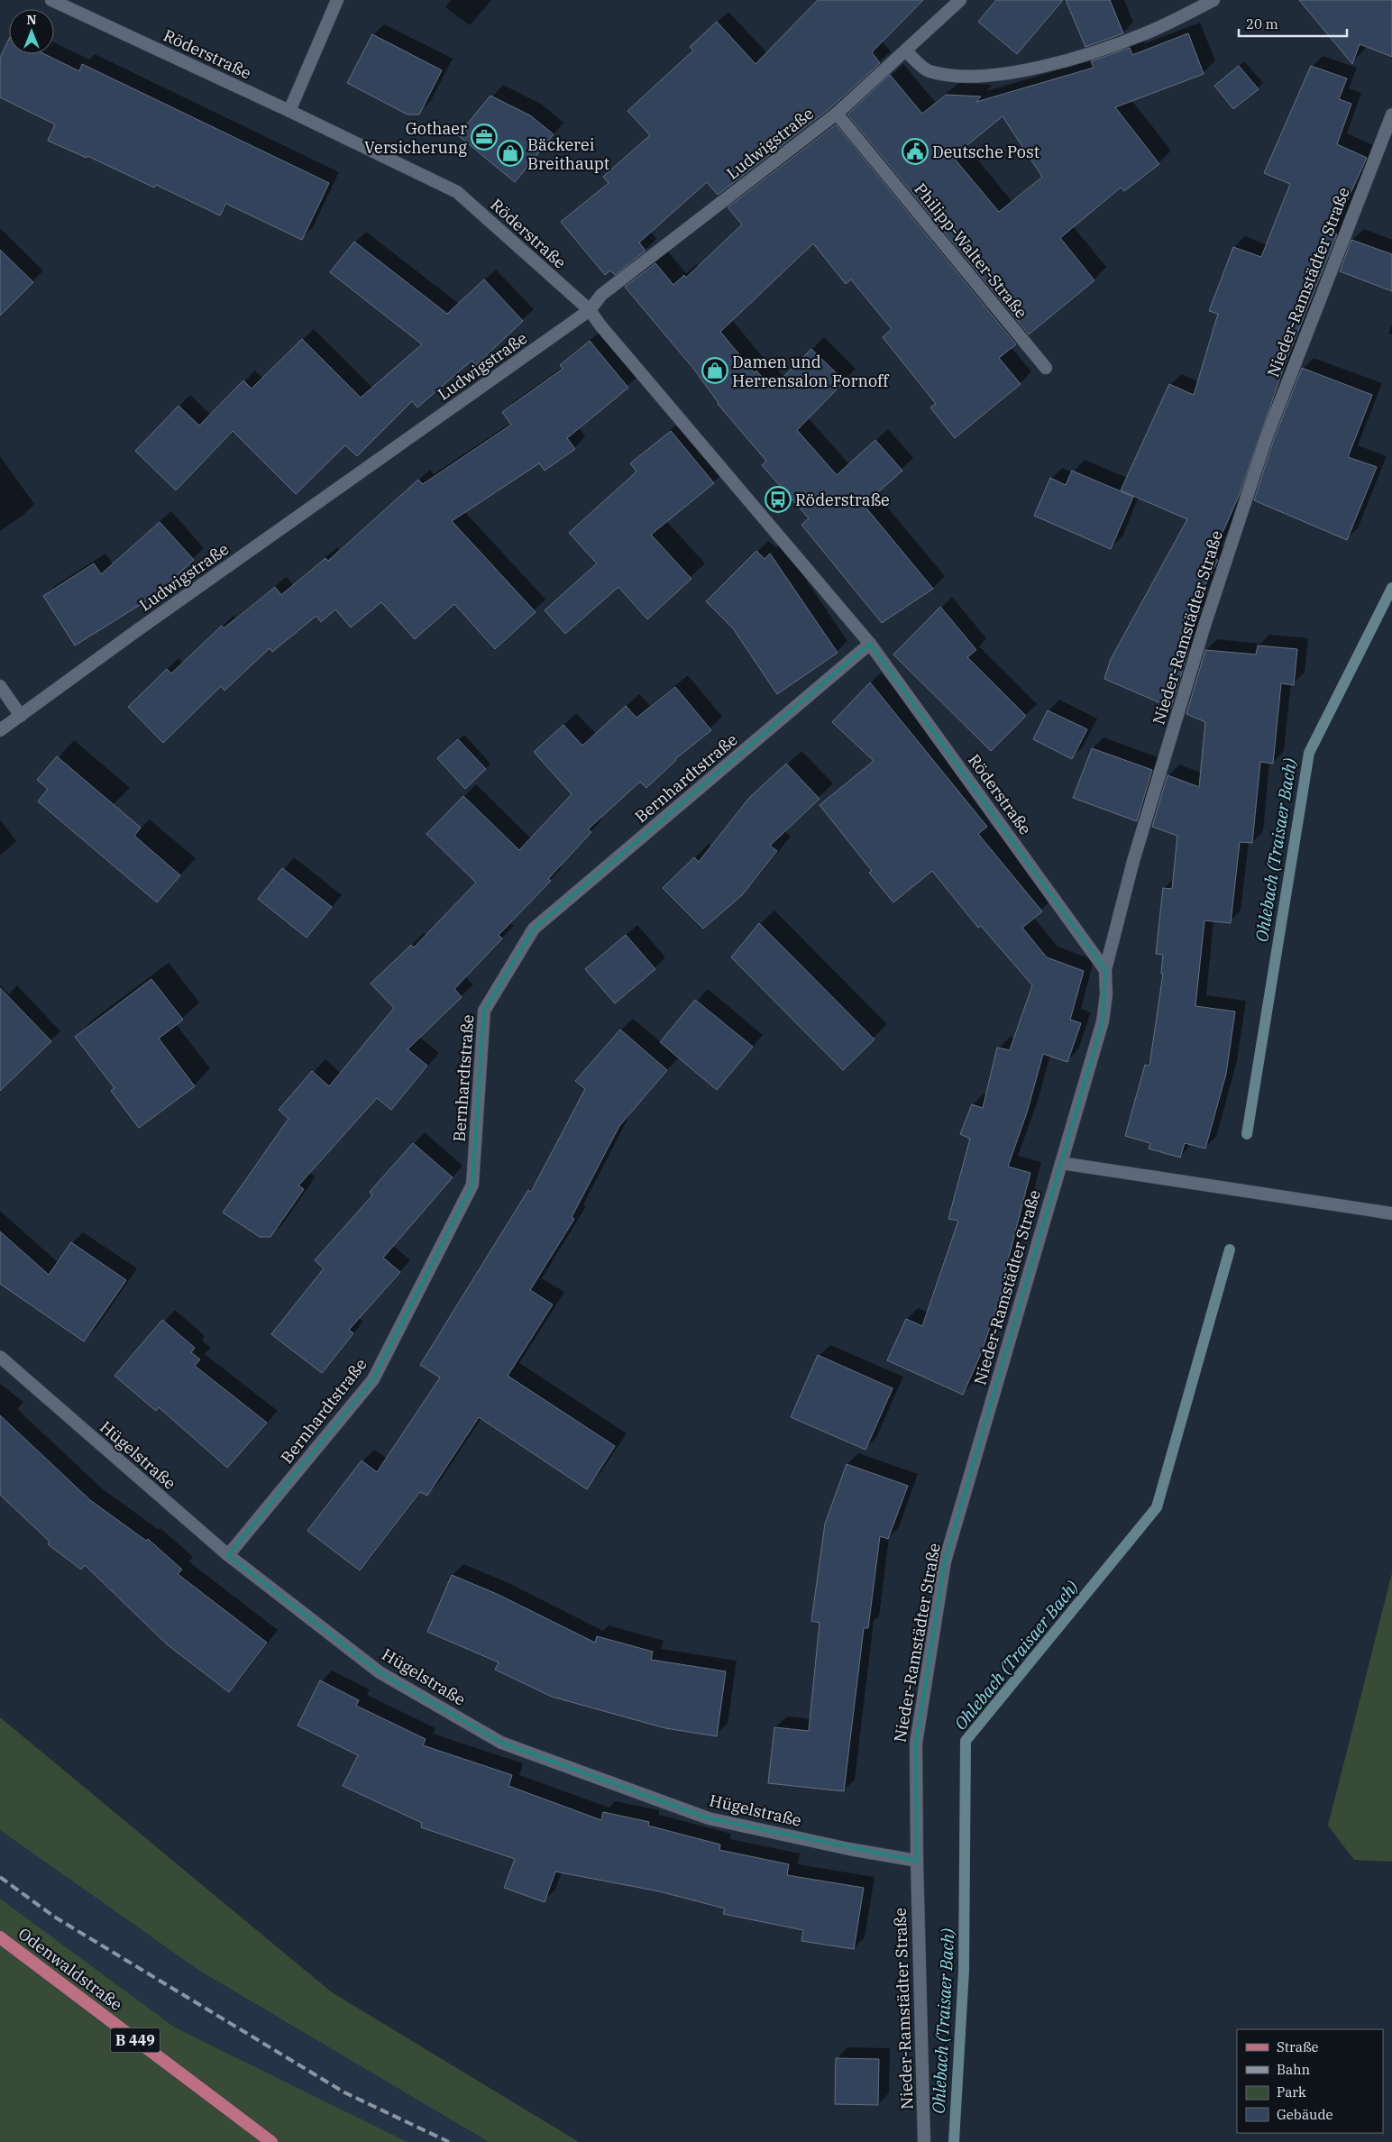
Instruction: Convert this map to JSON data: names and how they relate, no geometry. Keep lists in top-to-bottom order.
{
  "streets": {
    "main road": ["Odenwaldstraße", "B 449"],
    "street": [
      "Röderstraße",
      "Ludwigstraße",
      "Philipp-Walter-Straße",
      "Nieder-Ramstädter Straße",
      "Bernhardtstraße",
      "Hügelstraße"
    ]
  },
  "crossings": [
    ["Röderstraße", "Ludwigstraße"],
    ["Röderstraße", "Nieder-Ramstädter Straße"],
    ["Röderstraße", "Bernhardtstraße"],
    ["Ludwigstraße", "Philipp-Walter-Straße"],
    ["Nieder-Ramstädter Straße", "Hügelstraße"],
    ["Bernhardtstraße", "Hügelstraße"]
  ],
  "water": ["Ohlebach (Traisaer Bach)"],
  "places": {
    "office": ["Gothaer Versicherung"],
    "public building": ["Deutsche Post"],
    "shop": ["Bäckerei Breithaupt", "Damen und Herrensalon Fornoff"],
    "bus stop": ["Röderstraße"]
  },
  "legend": [
    "Straße",
    "Bahn",
    "Park",
    "Gebäude"
  ],
  "scale_bar": "20 m",
  "north": "top"
}
